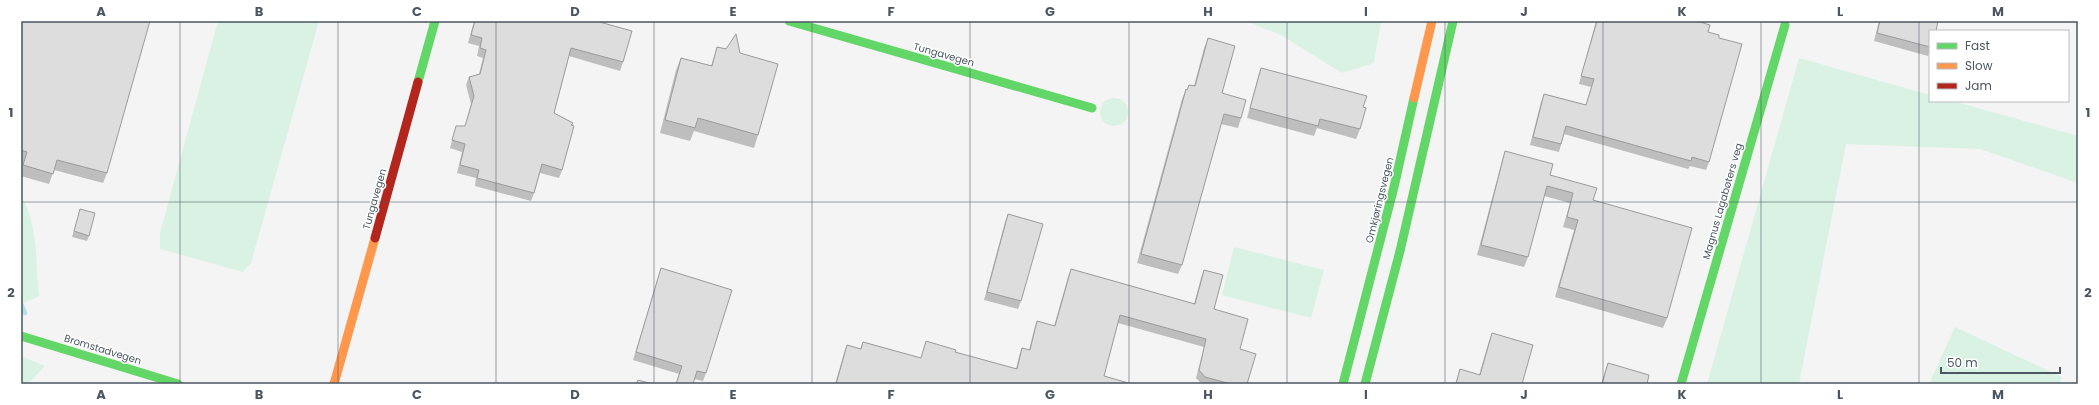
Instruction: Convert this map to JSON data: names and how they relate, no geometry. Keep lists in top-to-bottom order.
{
  "streets": {
    "main road": [
      "Tungavegen",
      "Omkjøringsvegen",
      "Magnus Lagabøters veg",
      "Bromstadvegen"
    ]
  },
  "legend": ["Fast", "Slow", "Jam"],
  "scale_bar": "50 m",
  "grid": {
    "columns": [
      "A",
      "B",
      "C",
      "D",
      "E",
      "F",
      "G",
      "H",
      "I",
      "J",
      "K",
      "L",
      "M"
    ],
    "rows": ["1", "2"]
  }
}
